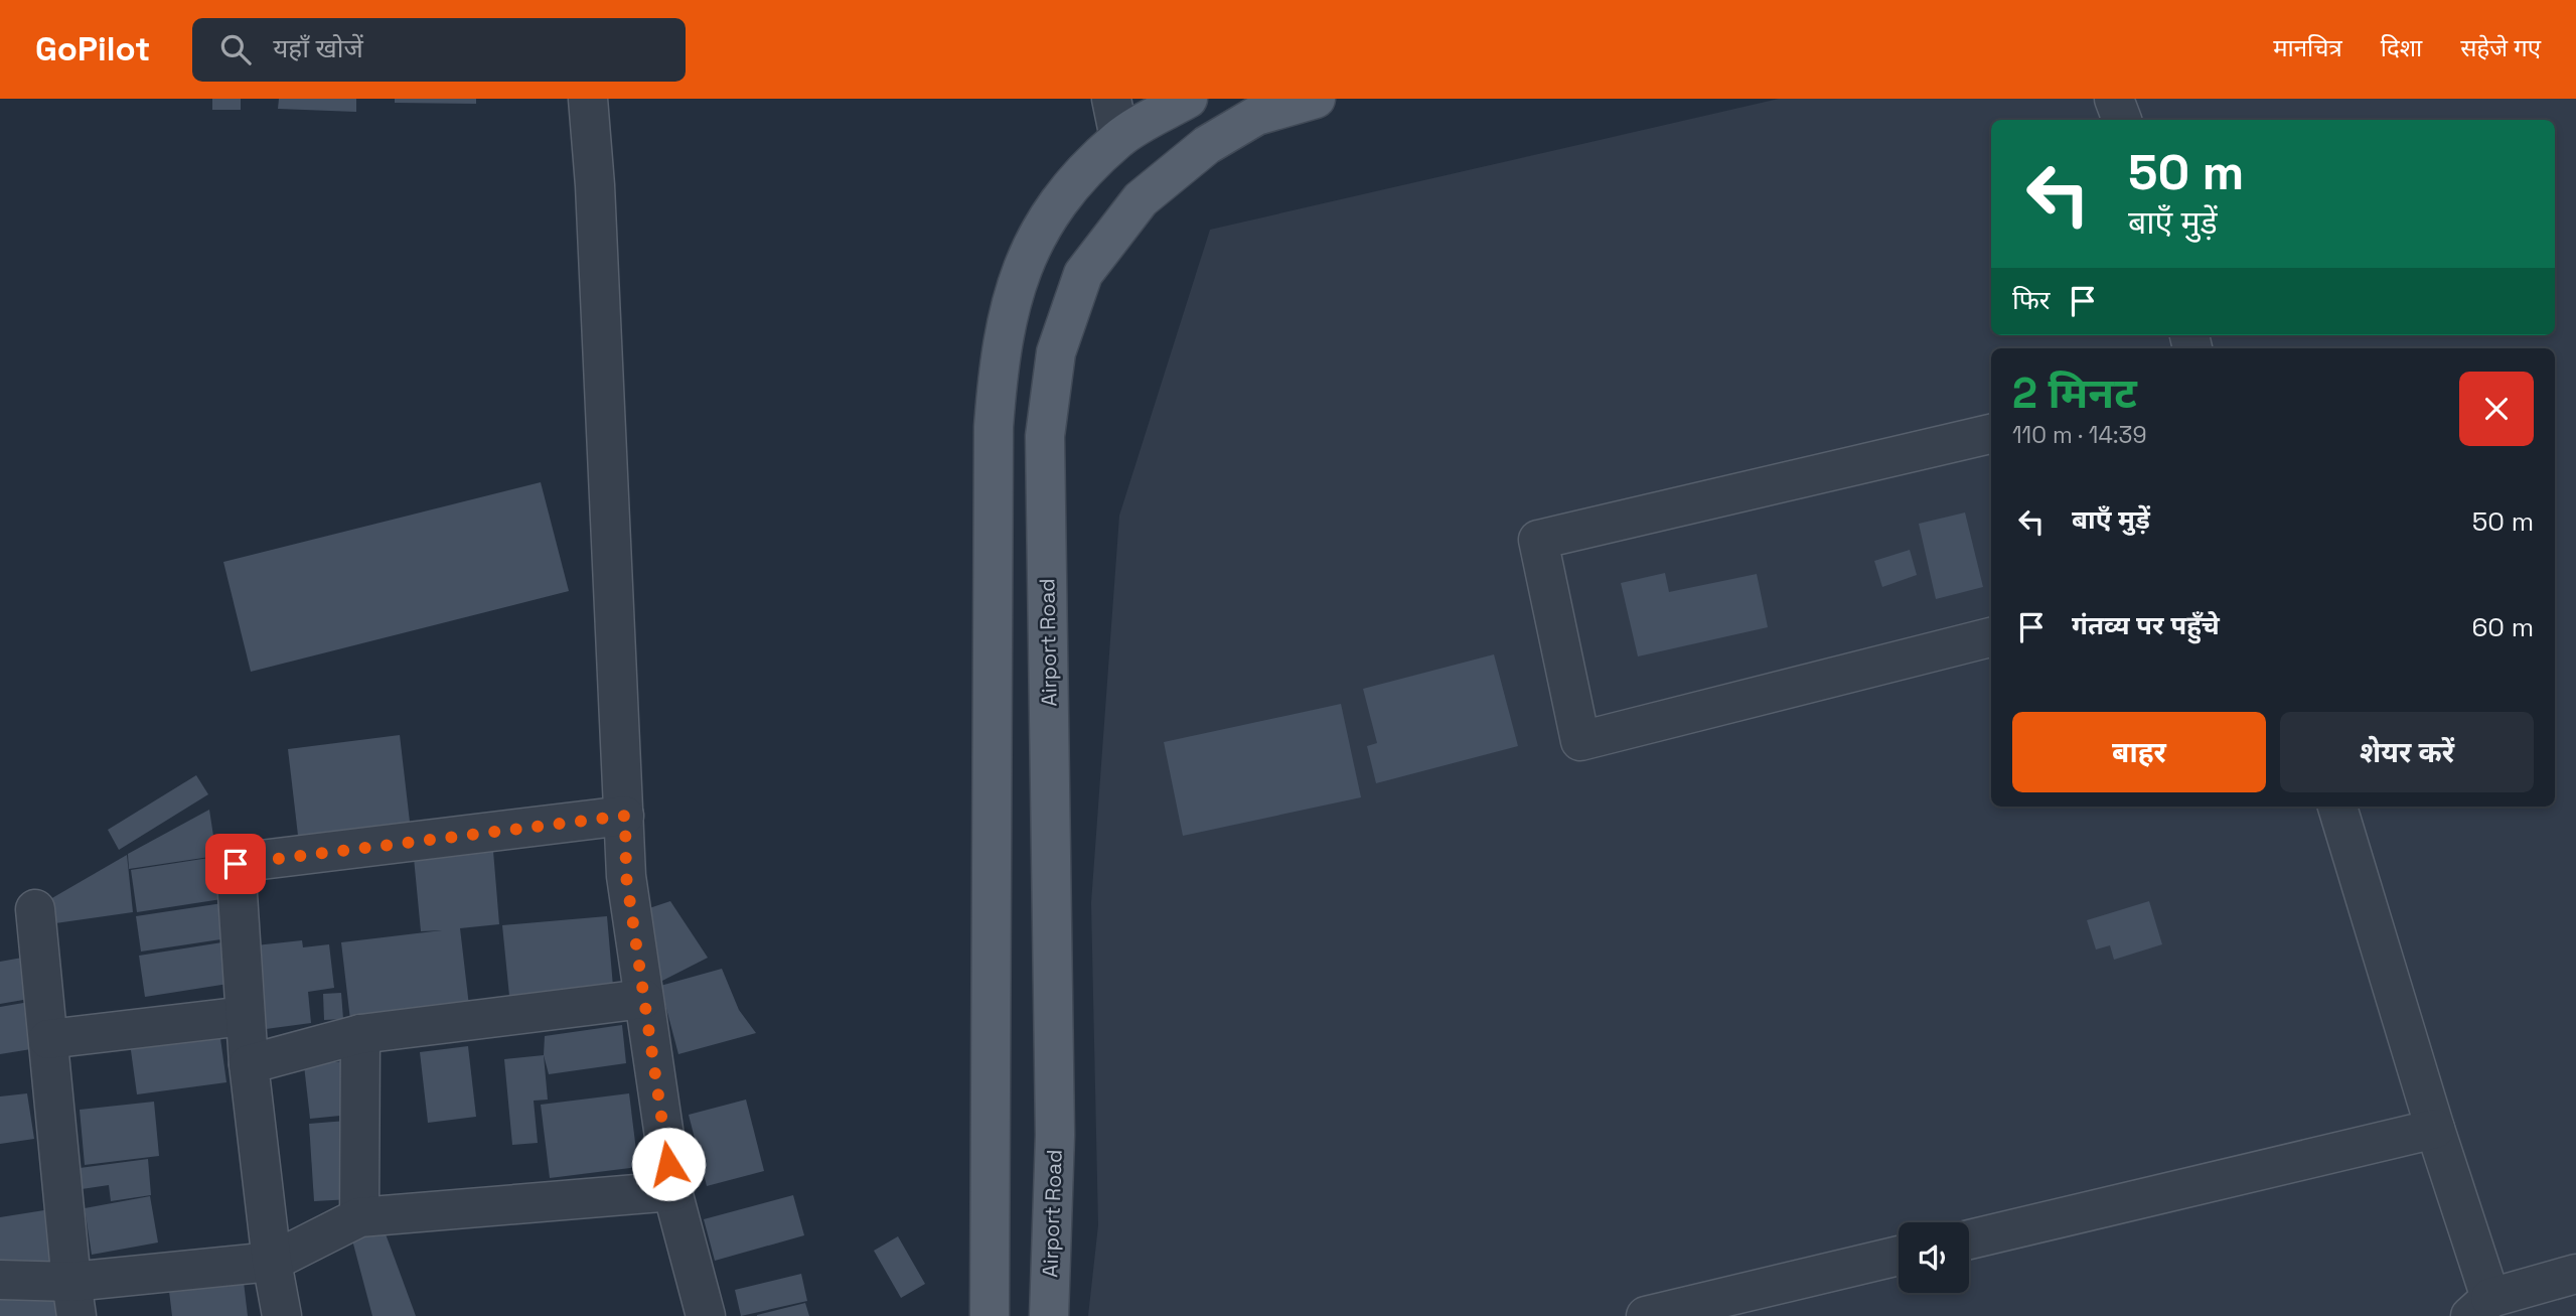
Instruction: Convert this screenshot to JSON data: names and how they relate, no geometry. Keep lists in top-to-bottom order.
{
  "streets": {
    "main road": ["Airport Road"]
  },
  "page": {
    "header": "GoPilot",
    "search": "यहाँ खोजें",
    "nav": ["मानचित्र", "दिशा", "सहेजे गए"],
    "turn": ["50 m", "बाएँ मुड़ें"],
    "then": "फिर",
    "heading": ["2 मिनट", "110 m · 14:39"],
    "list": [
      {
        "name": "बाएँ मुड़ें",
        "value": "50 m"
      },
      {
        "name": "गंतव्य पर पहुँचे",
        "value": "60 m"
      }
    ],
    "buttons": ["बाहर", "शेयर करें"]
  }
}
